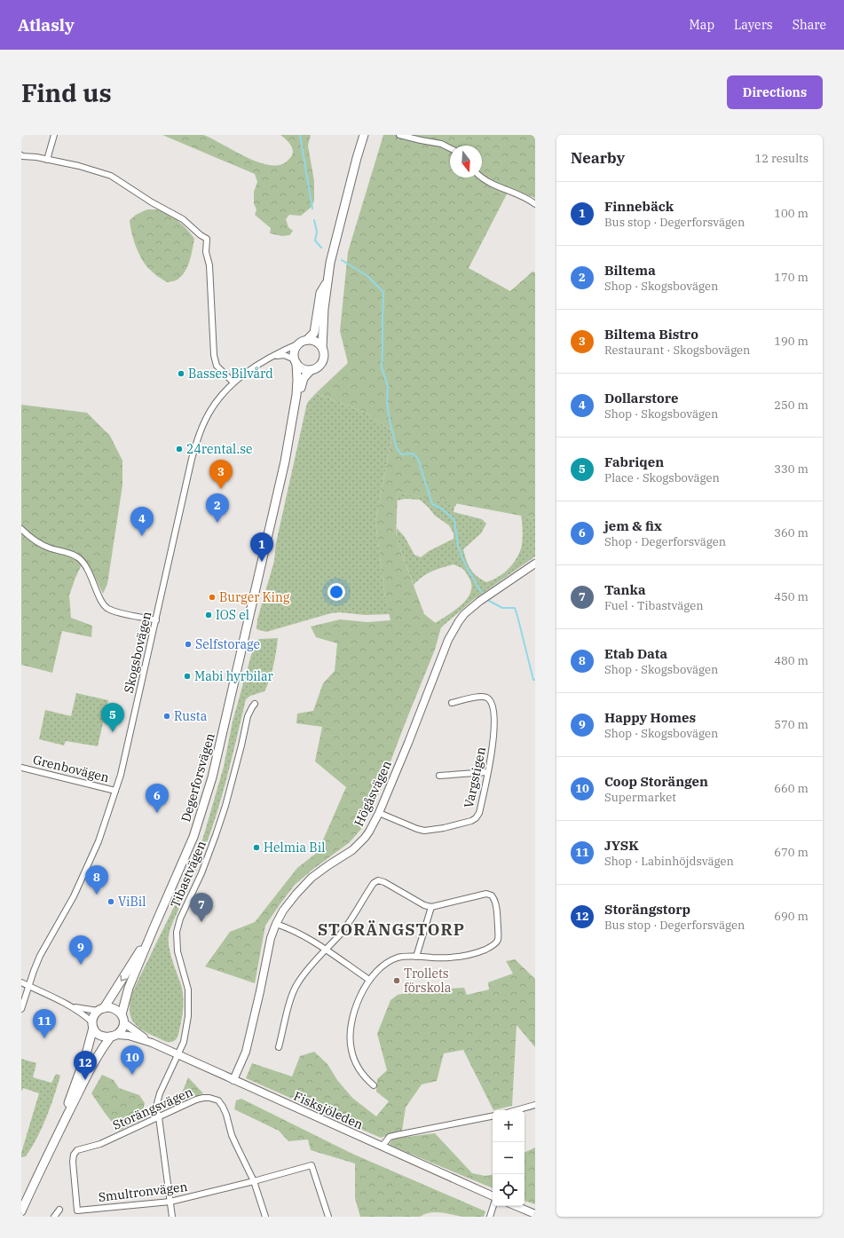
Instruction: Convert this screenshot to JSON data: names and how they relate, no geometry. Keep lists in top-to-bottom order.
{
  "streets": {
    "main road": ["Degerforsvägen"],
    "street": [
      "Skogsbovägen",
      "Grenbovägen",
      "Vargstigen",
      "Högåsvägen",
      "Tibastvägen",
      "Storängsvägen",
      "Fisksjöleden",
      "Smultronvägen"
    ]
  },
  "crossings": [
    ["Skogsbovägen", "Grenbovägen"],
    ["Skogsbovägen", "Degerforsvägen"],
    ["Degerforsvägen", "Fisksjöleden"],
    ["Vargstigen", "Högåsvägen"],
    ["Högåsvägen", "Fisksjöleden"],
    ["Tibastvägen", "Storängsvägen"],
    ["Tibastvägen", "Fisksjöleden"],
    ["Tibastvägen", "Smultronvägen"],
    ["Storängsvägen", "Smultronvägen"]
  ],
  "districts": ["STORÄNGSTORP"],
  "places": [
    "Basses Bilvård",
    "24rental.se",
    "Burger King",
    "IOS el",
    "Selfstorage",
    "Mabi hyrbilar",
    "Rusta",
    "Helmia Bil",
    "ViBil",
    "Trollets förskola"
  ],
  "north": "bottom",
  "page": {
    "header": "Atlasly",
    "nav": ["Map", "Layers", "Share"],
    "buttons": "Directions",
    "title": "Find us",
    "heading": ["Nearby", "12 results"],
    "list": [
      {
        "mark": "1",
        "name": "Finnebäck",
        "note": "Bus stop · Degerforsvägen",
        "value": "100 m"
      },
      {
        "mark": "2",
        "name": "Biltema",
        "note": "Shop · Skogsbovägen",
        "value": "170 m"
      },
      {
        "mark": "3",
        "name": "Biltema Bistro",
        "note": "Restaurant · Skogsbovägen",
        "value": "190 m"
      },
      {
        "mark": "4",
        "name": "Dollarstore",
        "note": "Shop · Skogsbovägen",
        "value": "250 m"
      },
      {
        "mark": "5",
        "name": "Fabriqen",
        "note": "Place · Skogsbovägen",
        "value": "330 m"
      },
      {
        "mark": "6",
        "name": "jem & fix",
        "note": "Shop · Degerforsvägen",
        "value": "360 m"
      },
      {
        "mark": "7",
        "name": "Tanka",
        "note": "Fuel · Tibastvägen",
        "value": "450 m"
      },
      {
        "mark": "8",
        "name": "Etab Data",
        "note": "Shop · Skogsbovägen",
        "value": "480 m"
      },
      {
        "mark": "9",
        "name": "Happy Homes",
        "note": "Shop · Skogsbovägen",
        "value": "570 m"
      },
      {
        "mark": "10",
        "name": "Coop Storängen",
        "note": "Supermarket",
        "value": "660 m"
      },
      {
        "mark": "11",
        "name": "JYSK",
        "note": "Shop · Labinhöjdsvägen",
        "value": "670 m"
      },
      {
        "mark": "12",
        "name": "Storängstorp",
        "note": "Bus stop · Degerforsvägen",
        "value": "690 m"
      }
    ],
    "pins": [
      "3",
      "2",
      "4",
      "1",
      "5",
      "6",
      "8",
      "7",
      "9",
      "11",
      "10",
      "12"
    ],
    "map_buttons": ["+", "−"]
  }
}
